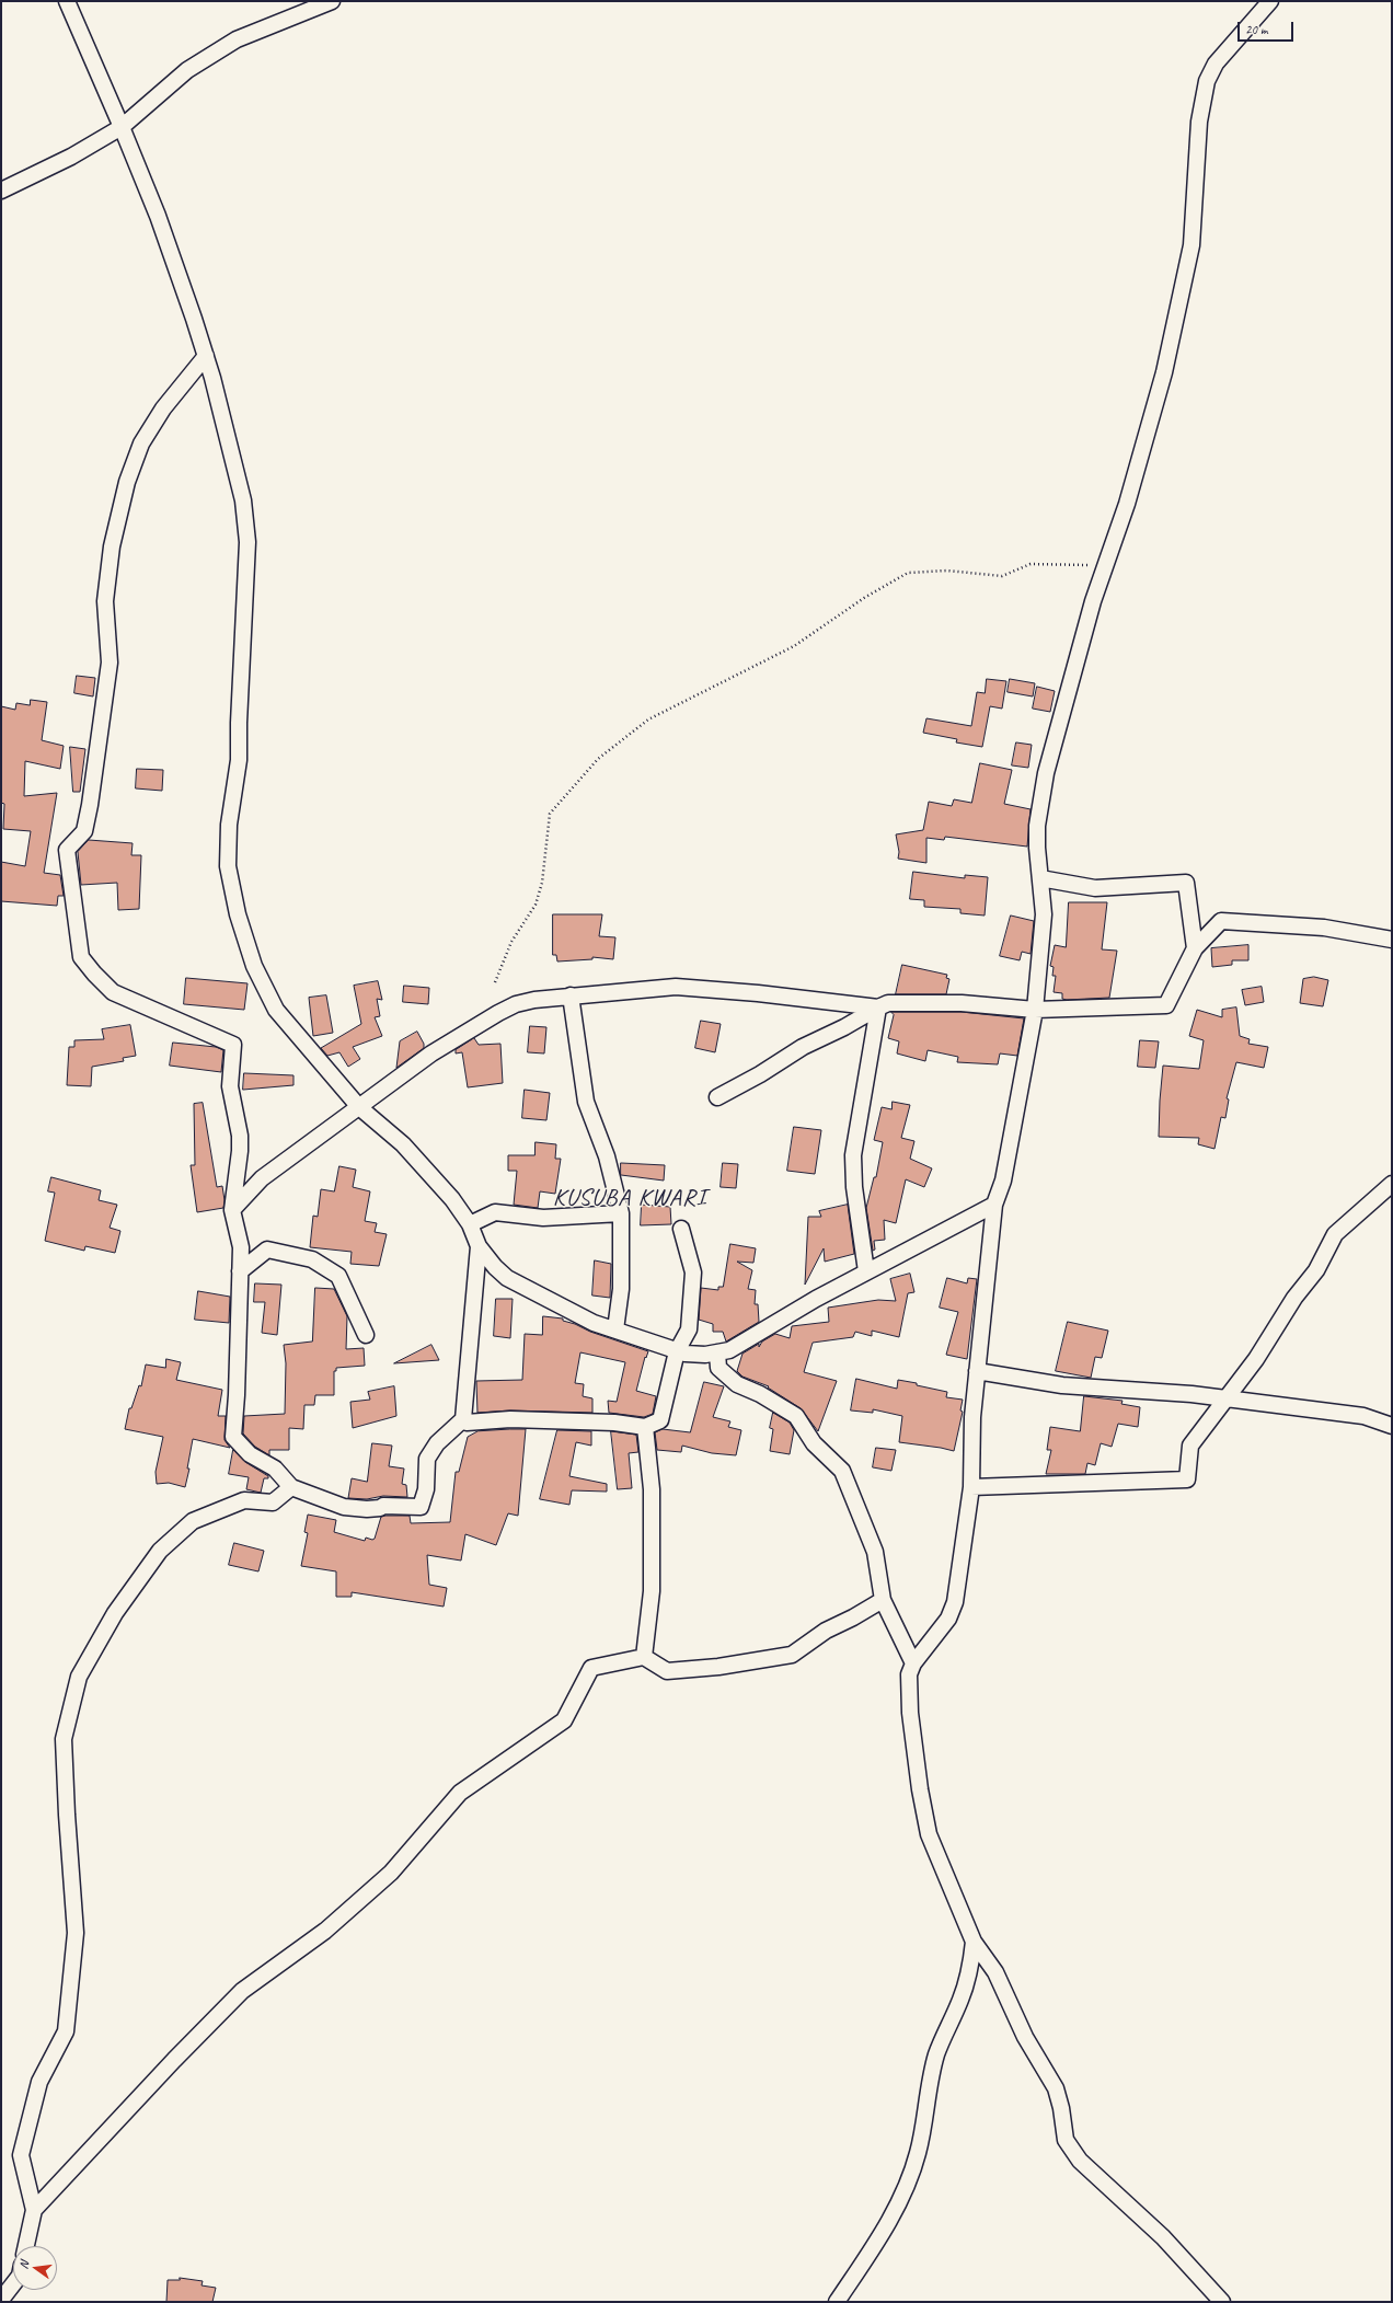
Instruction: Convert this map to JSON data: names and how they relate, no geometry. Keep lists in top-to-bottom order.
{
  "districts": ["KUSUBA KWARI"],
  "scale_bar": "20 m",
  "north": "left"
}
